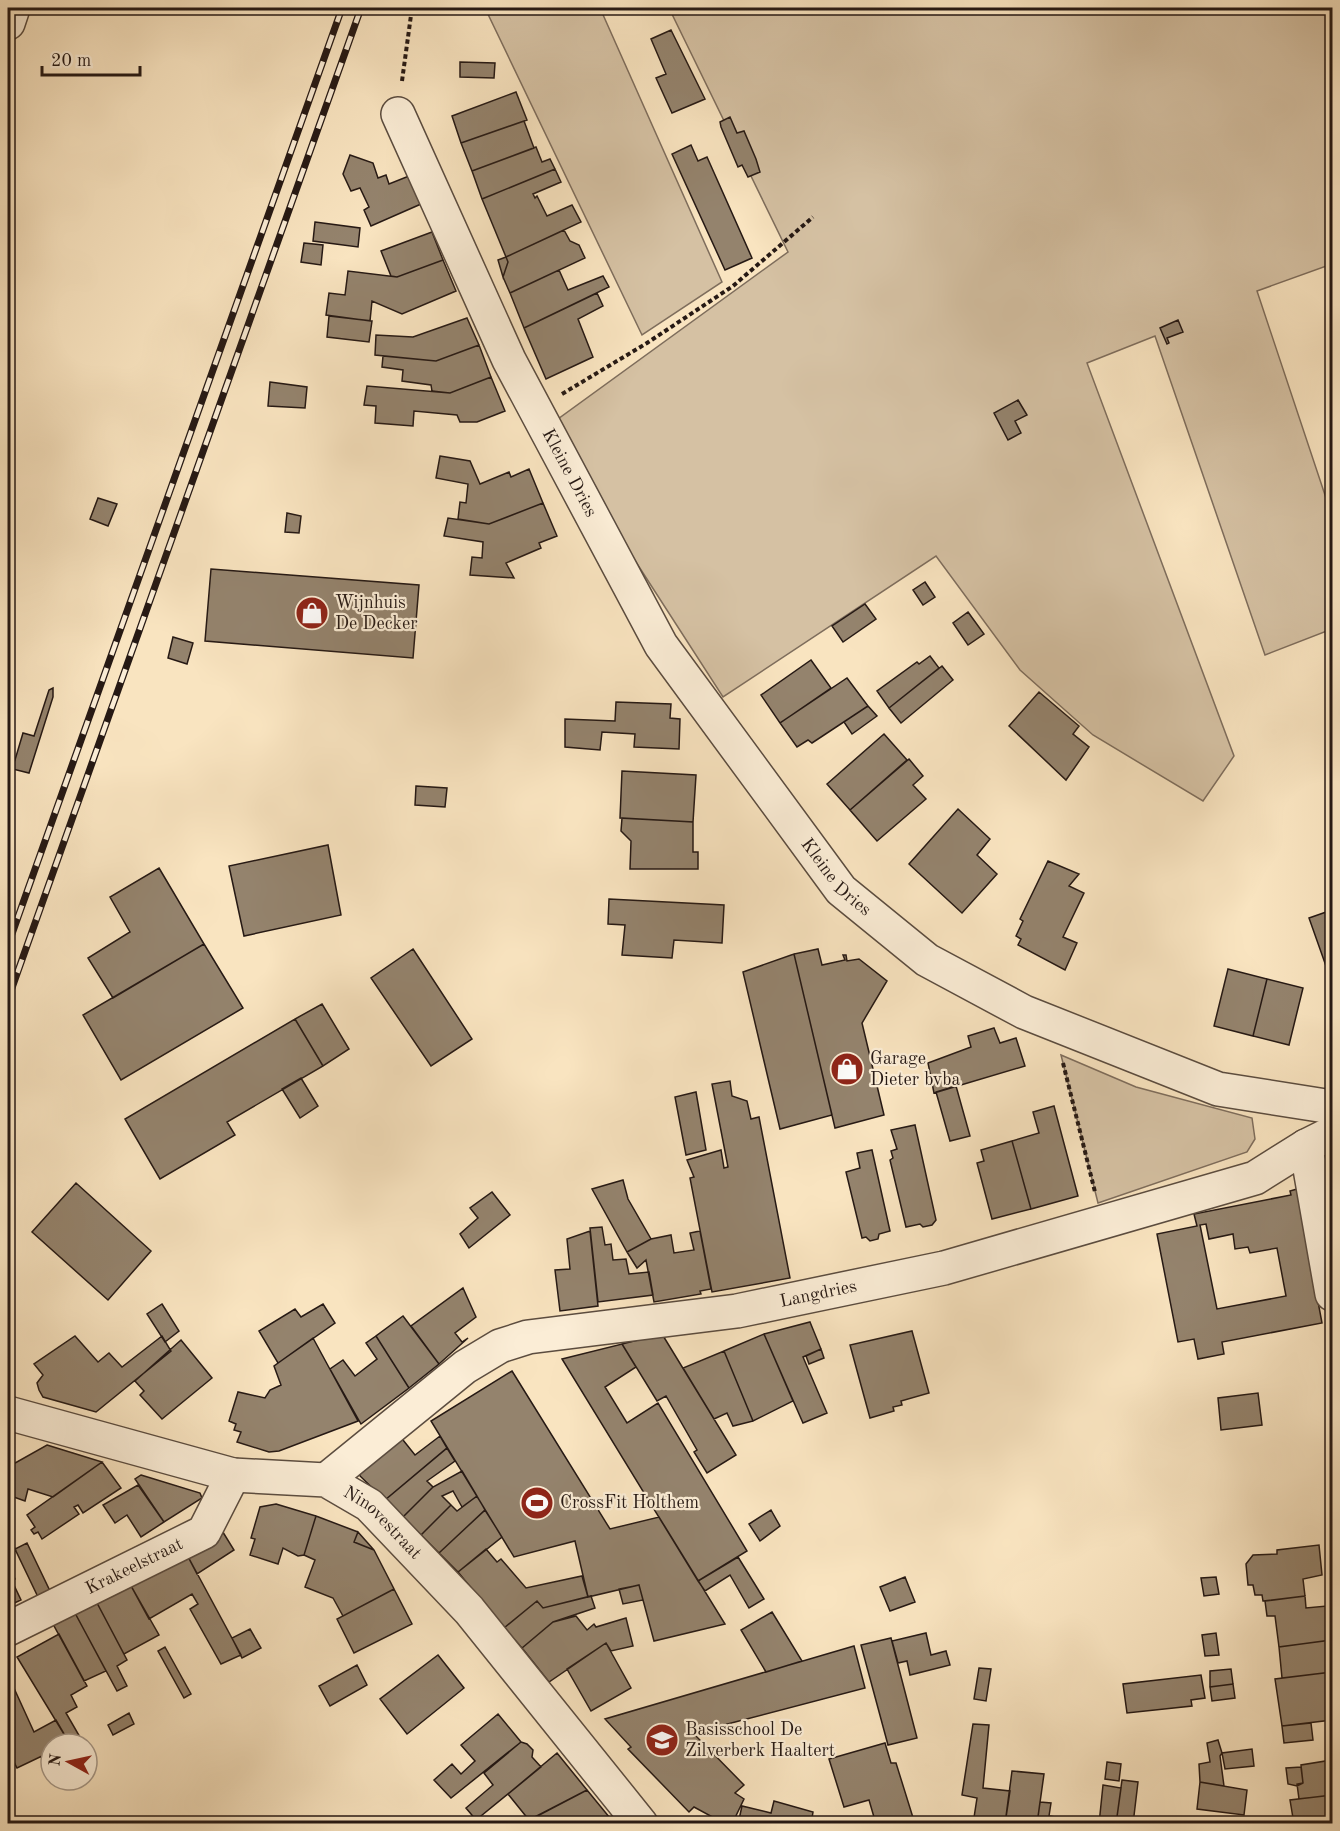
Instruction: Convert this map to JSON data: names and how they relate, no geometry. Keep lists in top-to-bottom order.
{
  "streets": {
    "street": [
      "Kleine Dries",
      "Langdries",
      "Ninovestraat",
      "Krakeelstraat"
    ]
  },
  "crossings": [
    ["Langdries", "Ninovestraat"],
    ["Ninovestraat", "Krakeelstraat"]
  ],
  "places": {
    "shop": ["Wijnhuis De Decker", "Garage Dieter bvba"],
    "sports": ["CrossFit Holthem"],
    "school or university": ["Basisschool De Zilverberk Haaltert"]
  },
  "scale_bar": "20 m",
  "north": "left"
}
